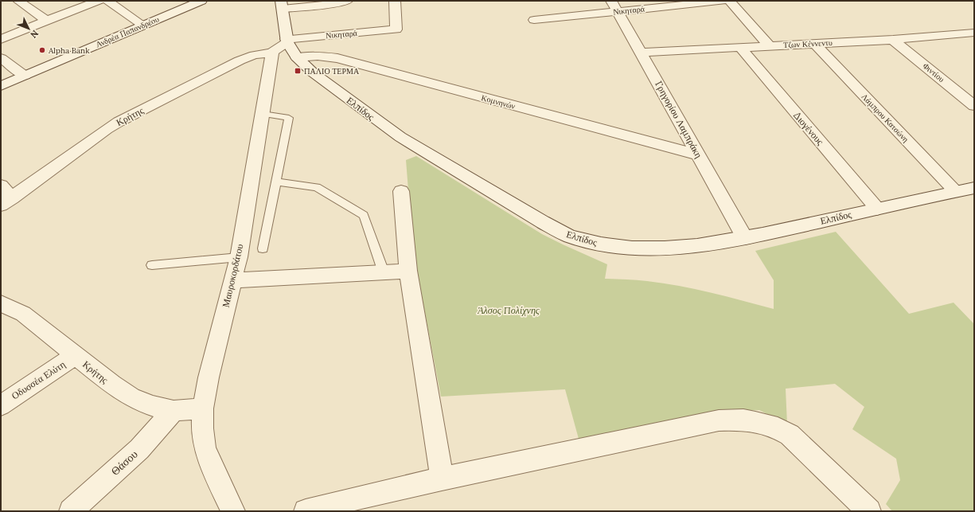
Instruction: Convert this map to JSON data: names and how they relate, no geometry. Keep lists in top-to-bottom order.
{
  "streets": {
    "street": [
      "Νικηταρά",
      "Ανδρέα Παπανδρέου",
      "Τζων Κέννεντυ",
      "Φιντίου",
      "Κομνηνών",
      "Ελπίδος",
      "Κρήτης",
      "Λάμπρου Κατσώνη",
      "Γρηγορίου Λαμπράκη",
      "Διογένους",
      "Μαυροκορδάτου",
      "Οδυσσέα Ελύτη",
      "Θάσου"
    ]
  },
  "crossings": [
    ["Νικηταρά", "Κομνηνών"],
    ["Νικηταρά", "Ελπίδος"],
    ["Νικηταρά", "Γρηγορίου Λαμπράκη"],
    ["Τζων Κέννεντυ", "Φιντίου"],
    ["Τζων Κέννεντυ", "Λάμπρου Κατσώνη"],
    ["Τζων Κέννεντυ", "Γρηγορίου Λαμπράκη"],
    ["Τζων Κέννεντυ", "Διογένους"],
    ["Κομνηνών", "Ελπίδος"],
    ["Κομνηνών", "Γρηγορίου Λαμπράκη"],
    ["Ελπίδος", "Λάμπρου Κατσώνη"],
    ["Ελπίδος", "Γρηγορίου Λαμπράκη"],
    ["Ελπίδος", "Διογένους"],
    ["Κρήτης", "Μαυροκορδάτου"],
    ["Κρήτης", "Οδυσσέα Ελύτη"],
    ["Κρήτης", "Θάσου"]
  ],
  "parks": ["Άλσος Πολίχνης"],
  "places": {
    "other": ["Alpha Bank"],
    "transit": ["ΠΑΛΙΟ ΤΕΡΜΑ"]
  },
  "north": "bottom right"
}
